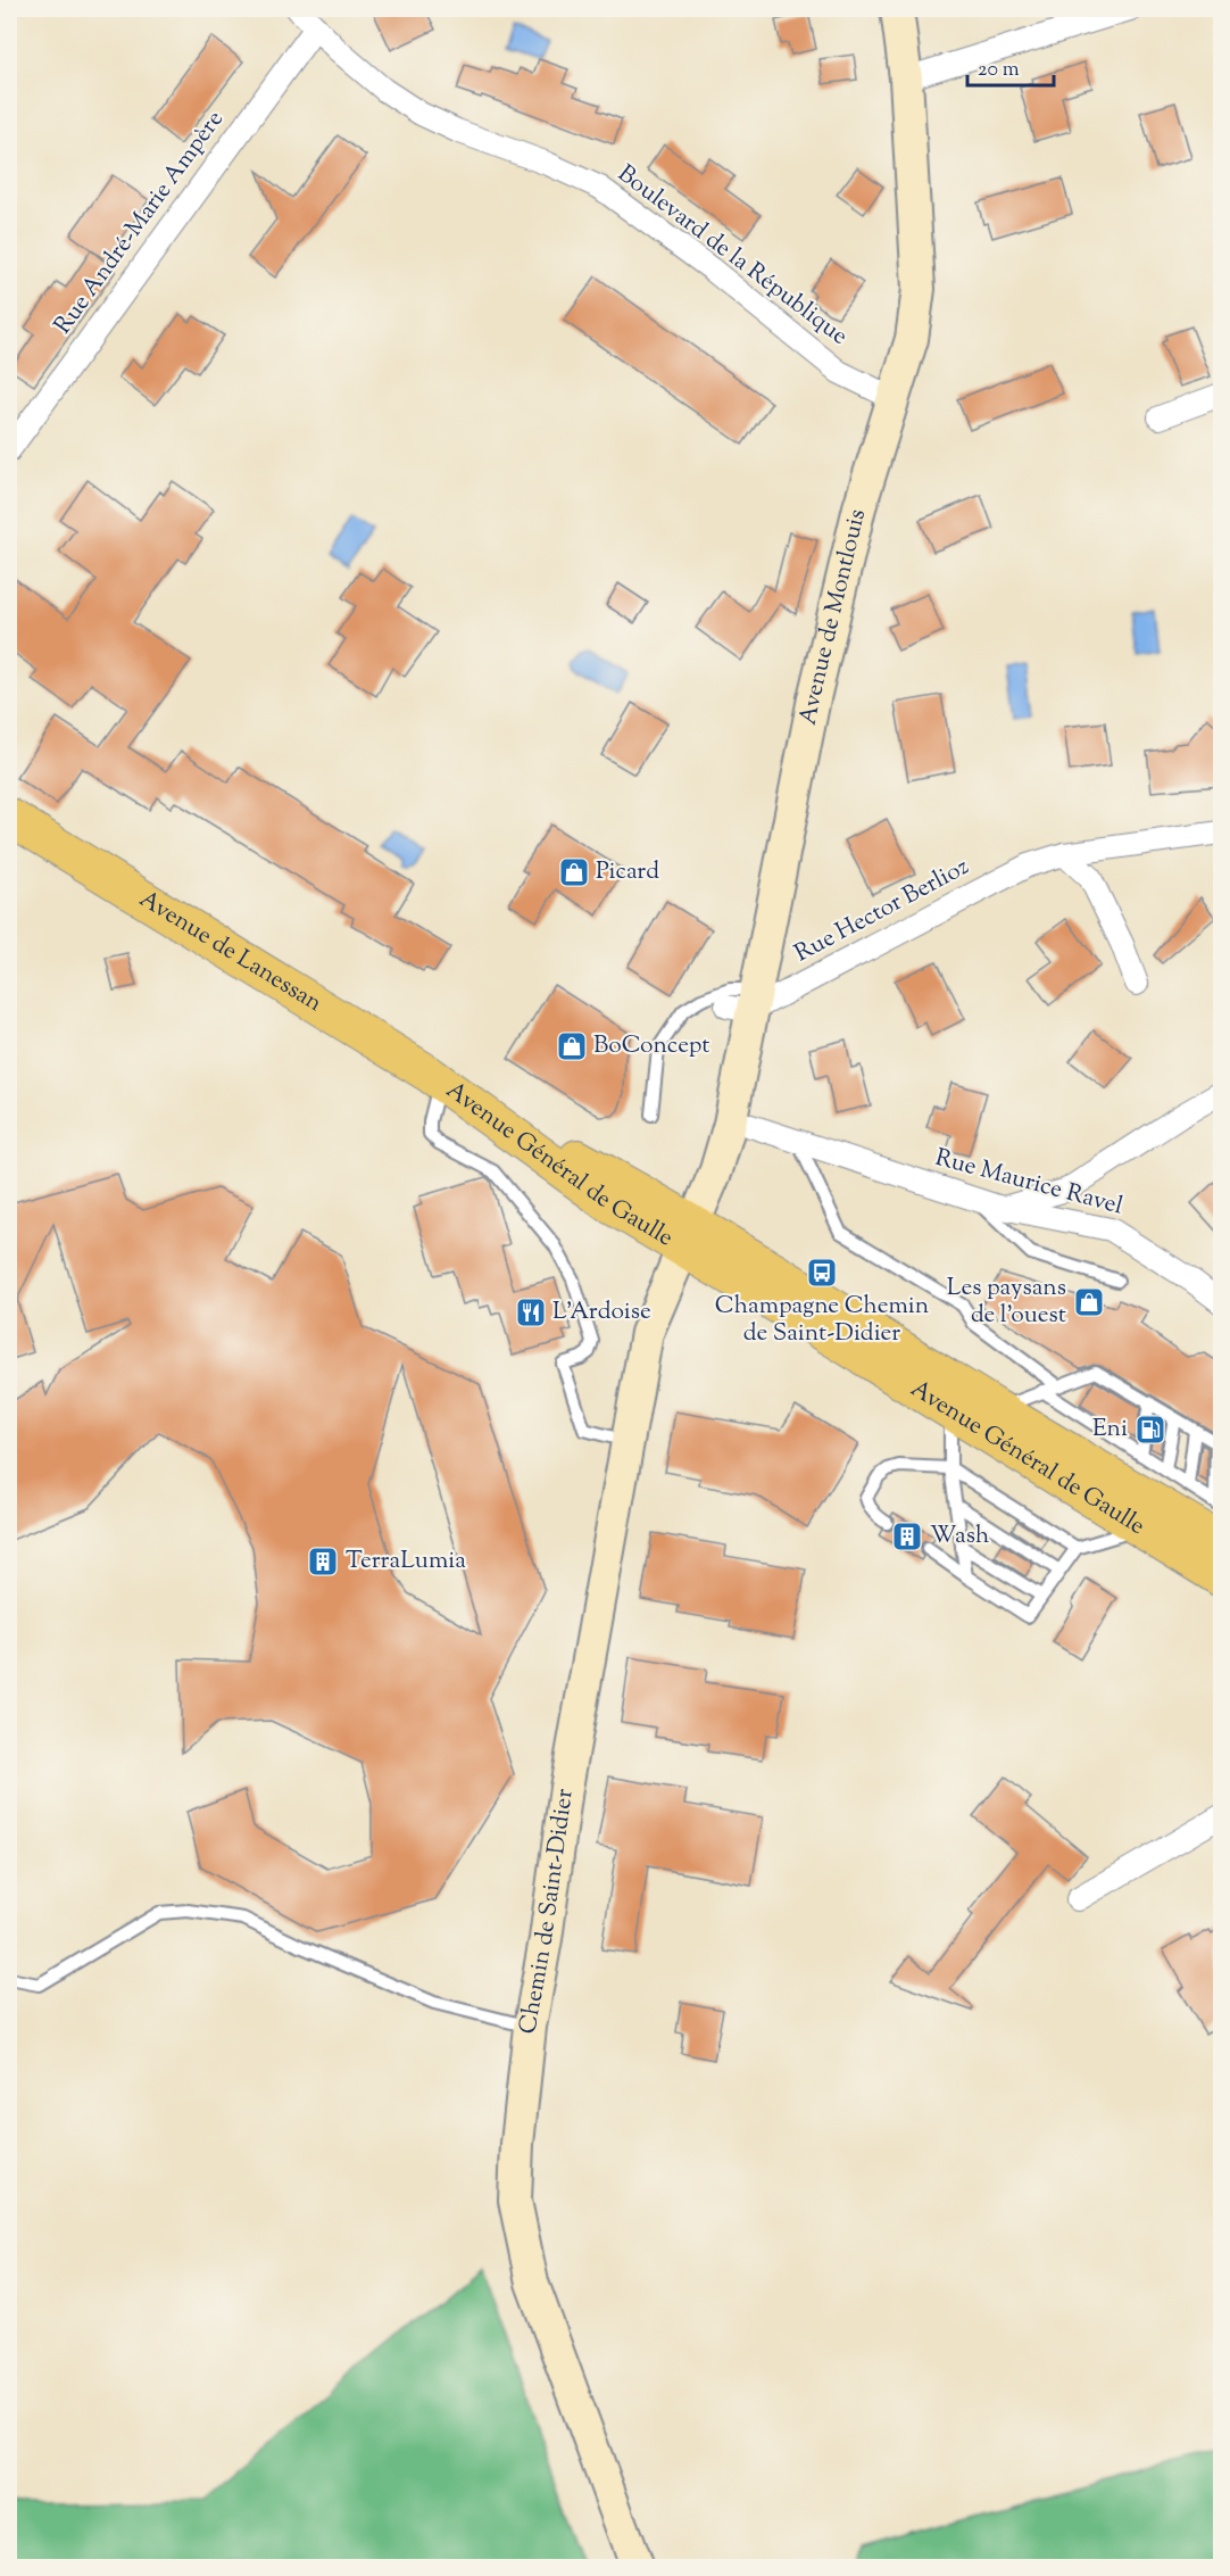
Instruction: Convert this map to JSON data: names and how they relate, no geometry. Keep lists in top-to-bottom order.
{
  "streets": {
    "main road": ["Avenue de Lanessan", "Avenue Général de Gaulle"],
    "street": [
      "Rue André-Marie Ampère",
      "Boulevard de la République",
      "Avenue de Montlouis",
      "Rue Hector Berlioz",
      "Rue Maurice Ravel",
      "Chemin de Saint-Didier"
    ]
  },
  "crossings": [
    ["Rue André-Marie Ampère", "Boulevard de la République"],
    ["Boulevard de la République", "Avenue de Montlouis"],
    ["Avenue de Montlouis", "Rue Hector Berlioz"],
    ["Avenue de Montlouis", "Avenue Général de Gaulle"],
    ["Avenue de Montlouis", "Rue Maurice Ravel"],
    ["Avenue de Montlouis", "Chemin de Saint-Didier"],
    ["Avenue de Lanessan", "Avenue Général de Gaulle"],
    ["Avenue Général de Gaulle", "Chemin de Saint-Didier"]
  ],
  "places": {
    "shop": ["Picard", "BoConcept", "Les paysans de l’ouest"],
    "bus stop": ["Champagne Chemin de Saint-Didier"],
    "restaurant": ["L'Ardoise"],
    "fuel station": ["Eni"],
    "building": ["Wash", "TerraLumia"]
  },
  "scale_bar": "20 m"
}
